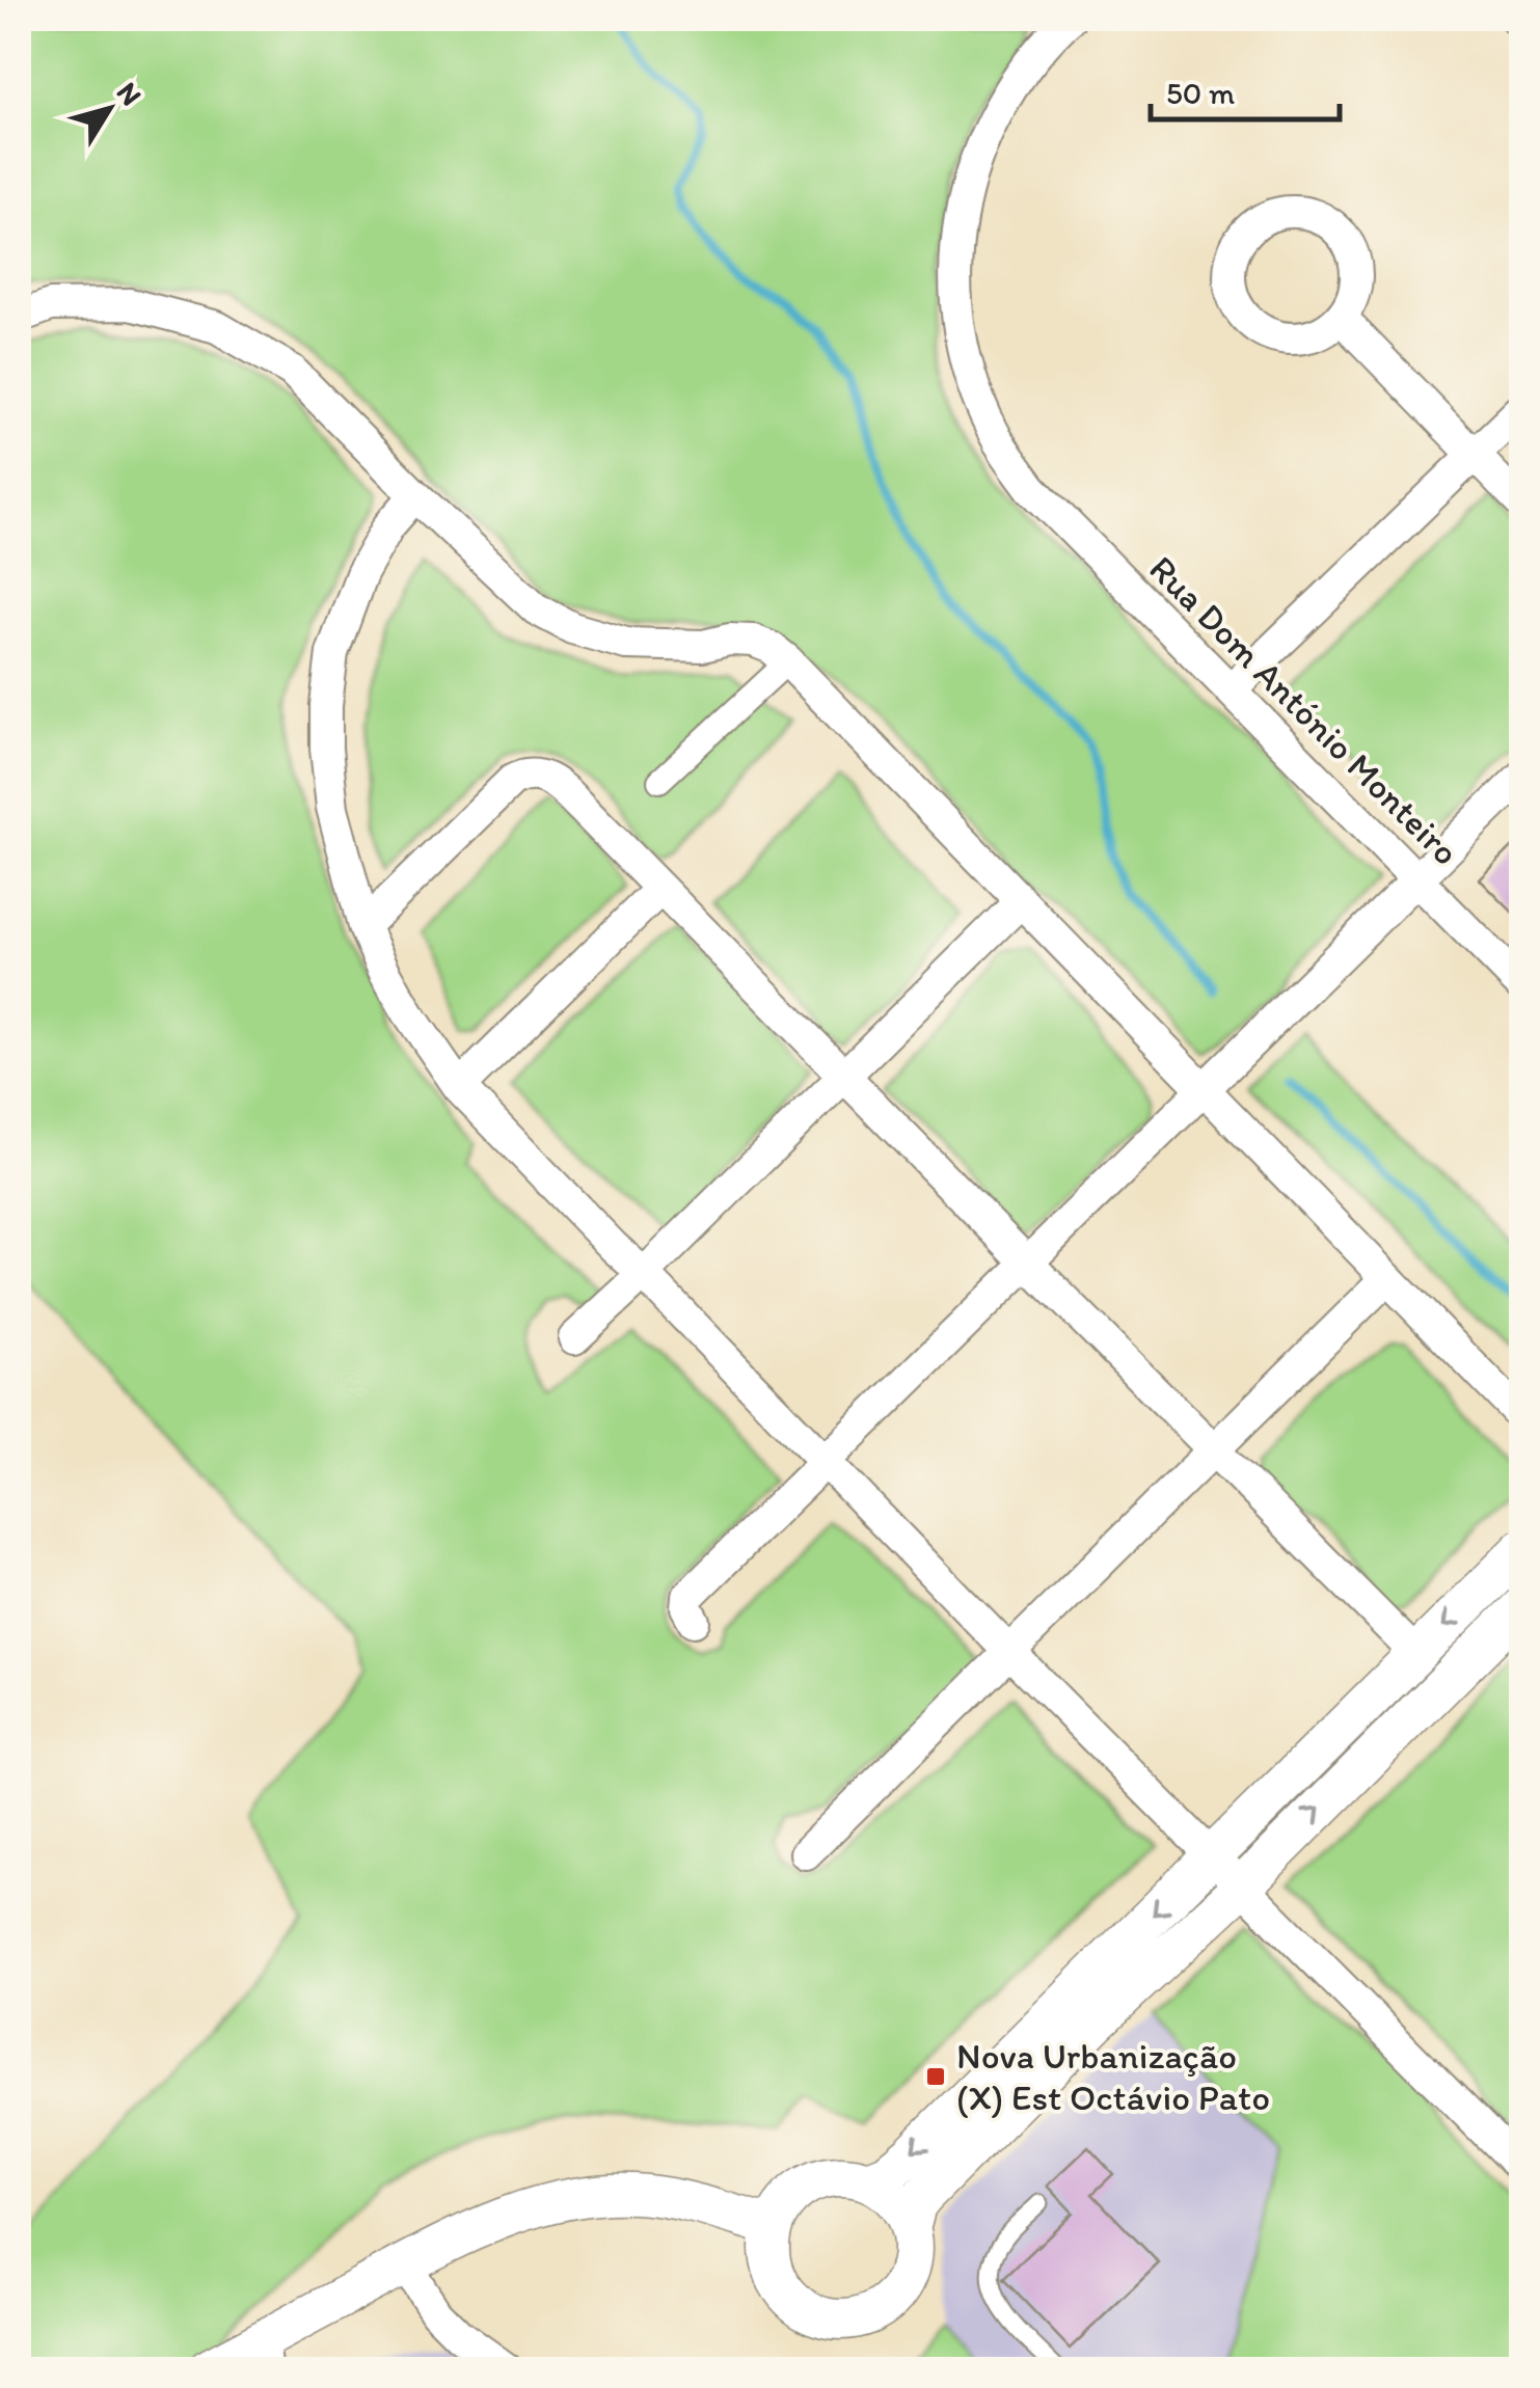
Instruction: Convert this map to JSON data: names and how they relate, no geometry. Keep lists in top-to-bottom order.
{
  "streets": {
    "street": ["Rua Dom António Monteiro"]
  },
  "places": {
    "transit": ["Nova Urbanização (X) Est Octávio Pato"]
  },
  "scale_bar": "50 m",
  "north": "top right"
}
